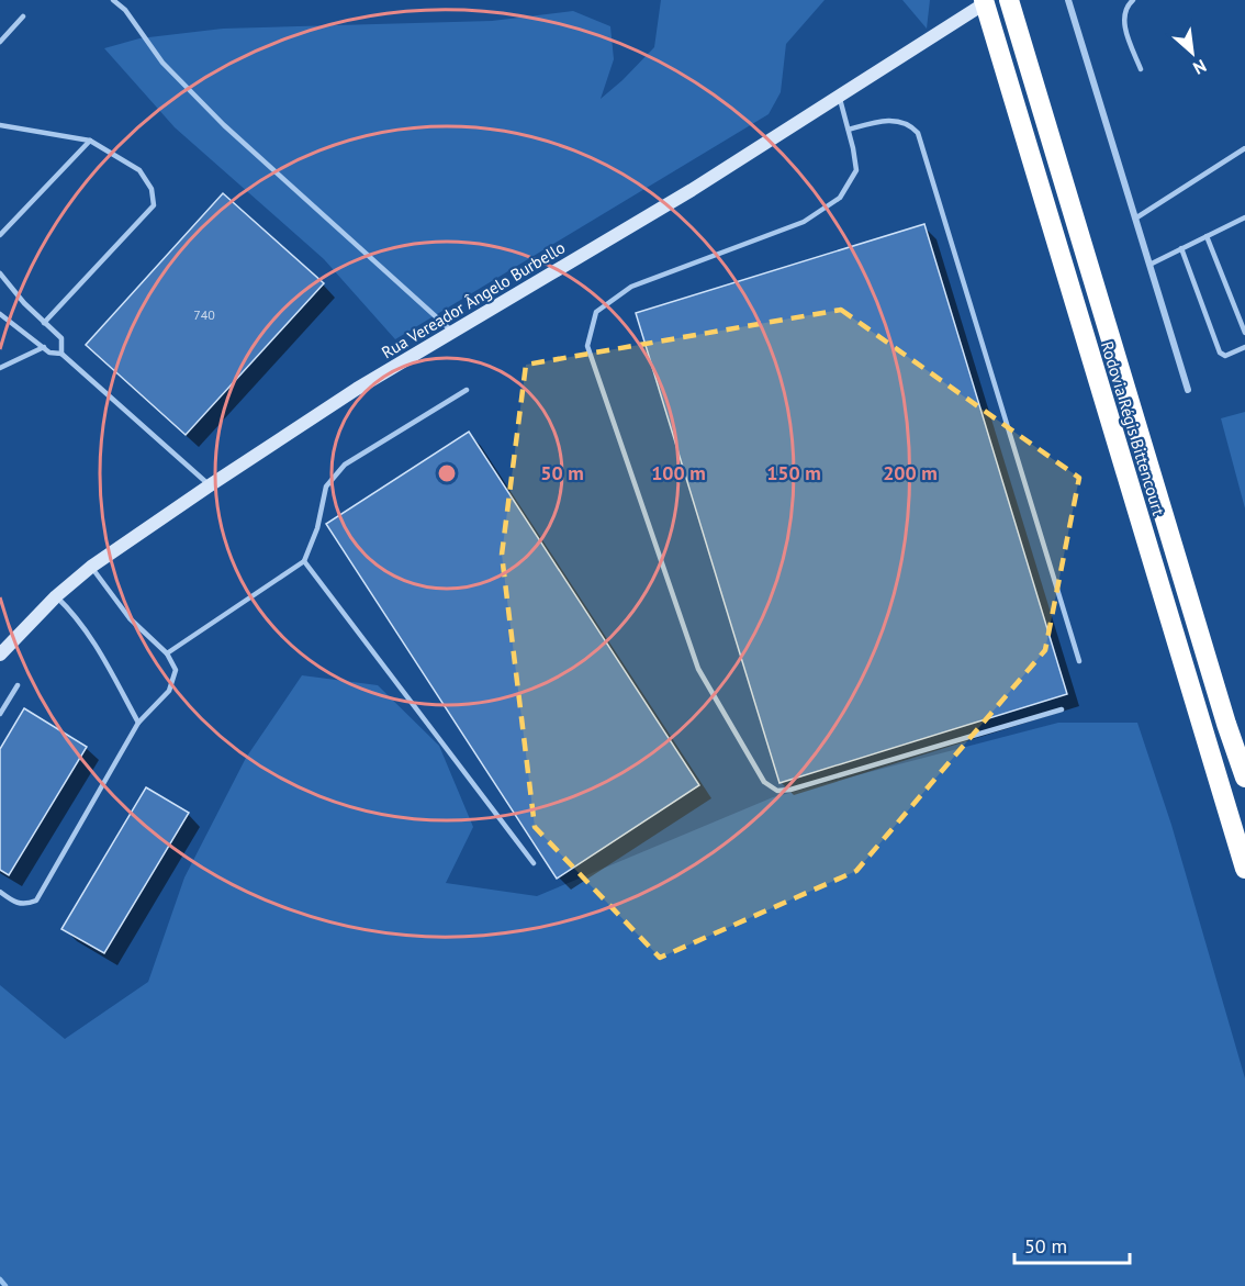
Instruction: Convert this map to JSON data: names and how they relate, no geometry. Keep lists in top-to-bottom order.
{
  "streets": {
    "highway": ["Rodovia Régis Bittencourt"],
    "main road": ["Rua Vereador Ângelo Burbello"]
  },
  "crossings": [
    ["Rua Vereador Ângelo Burbello", "Rodovia Régis Bittencourt"]
  ],
  "house_numbers": ["740"],
  "scale_bar": "50 m",
  "north": "bottom right",
  "rings": [
    "50 m",
    "100 m",
    "150 m",
    "200 m"
  ]
}
